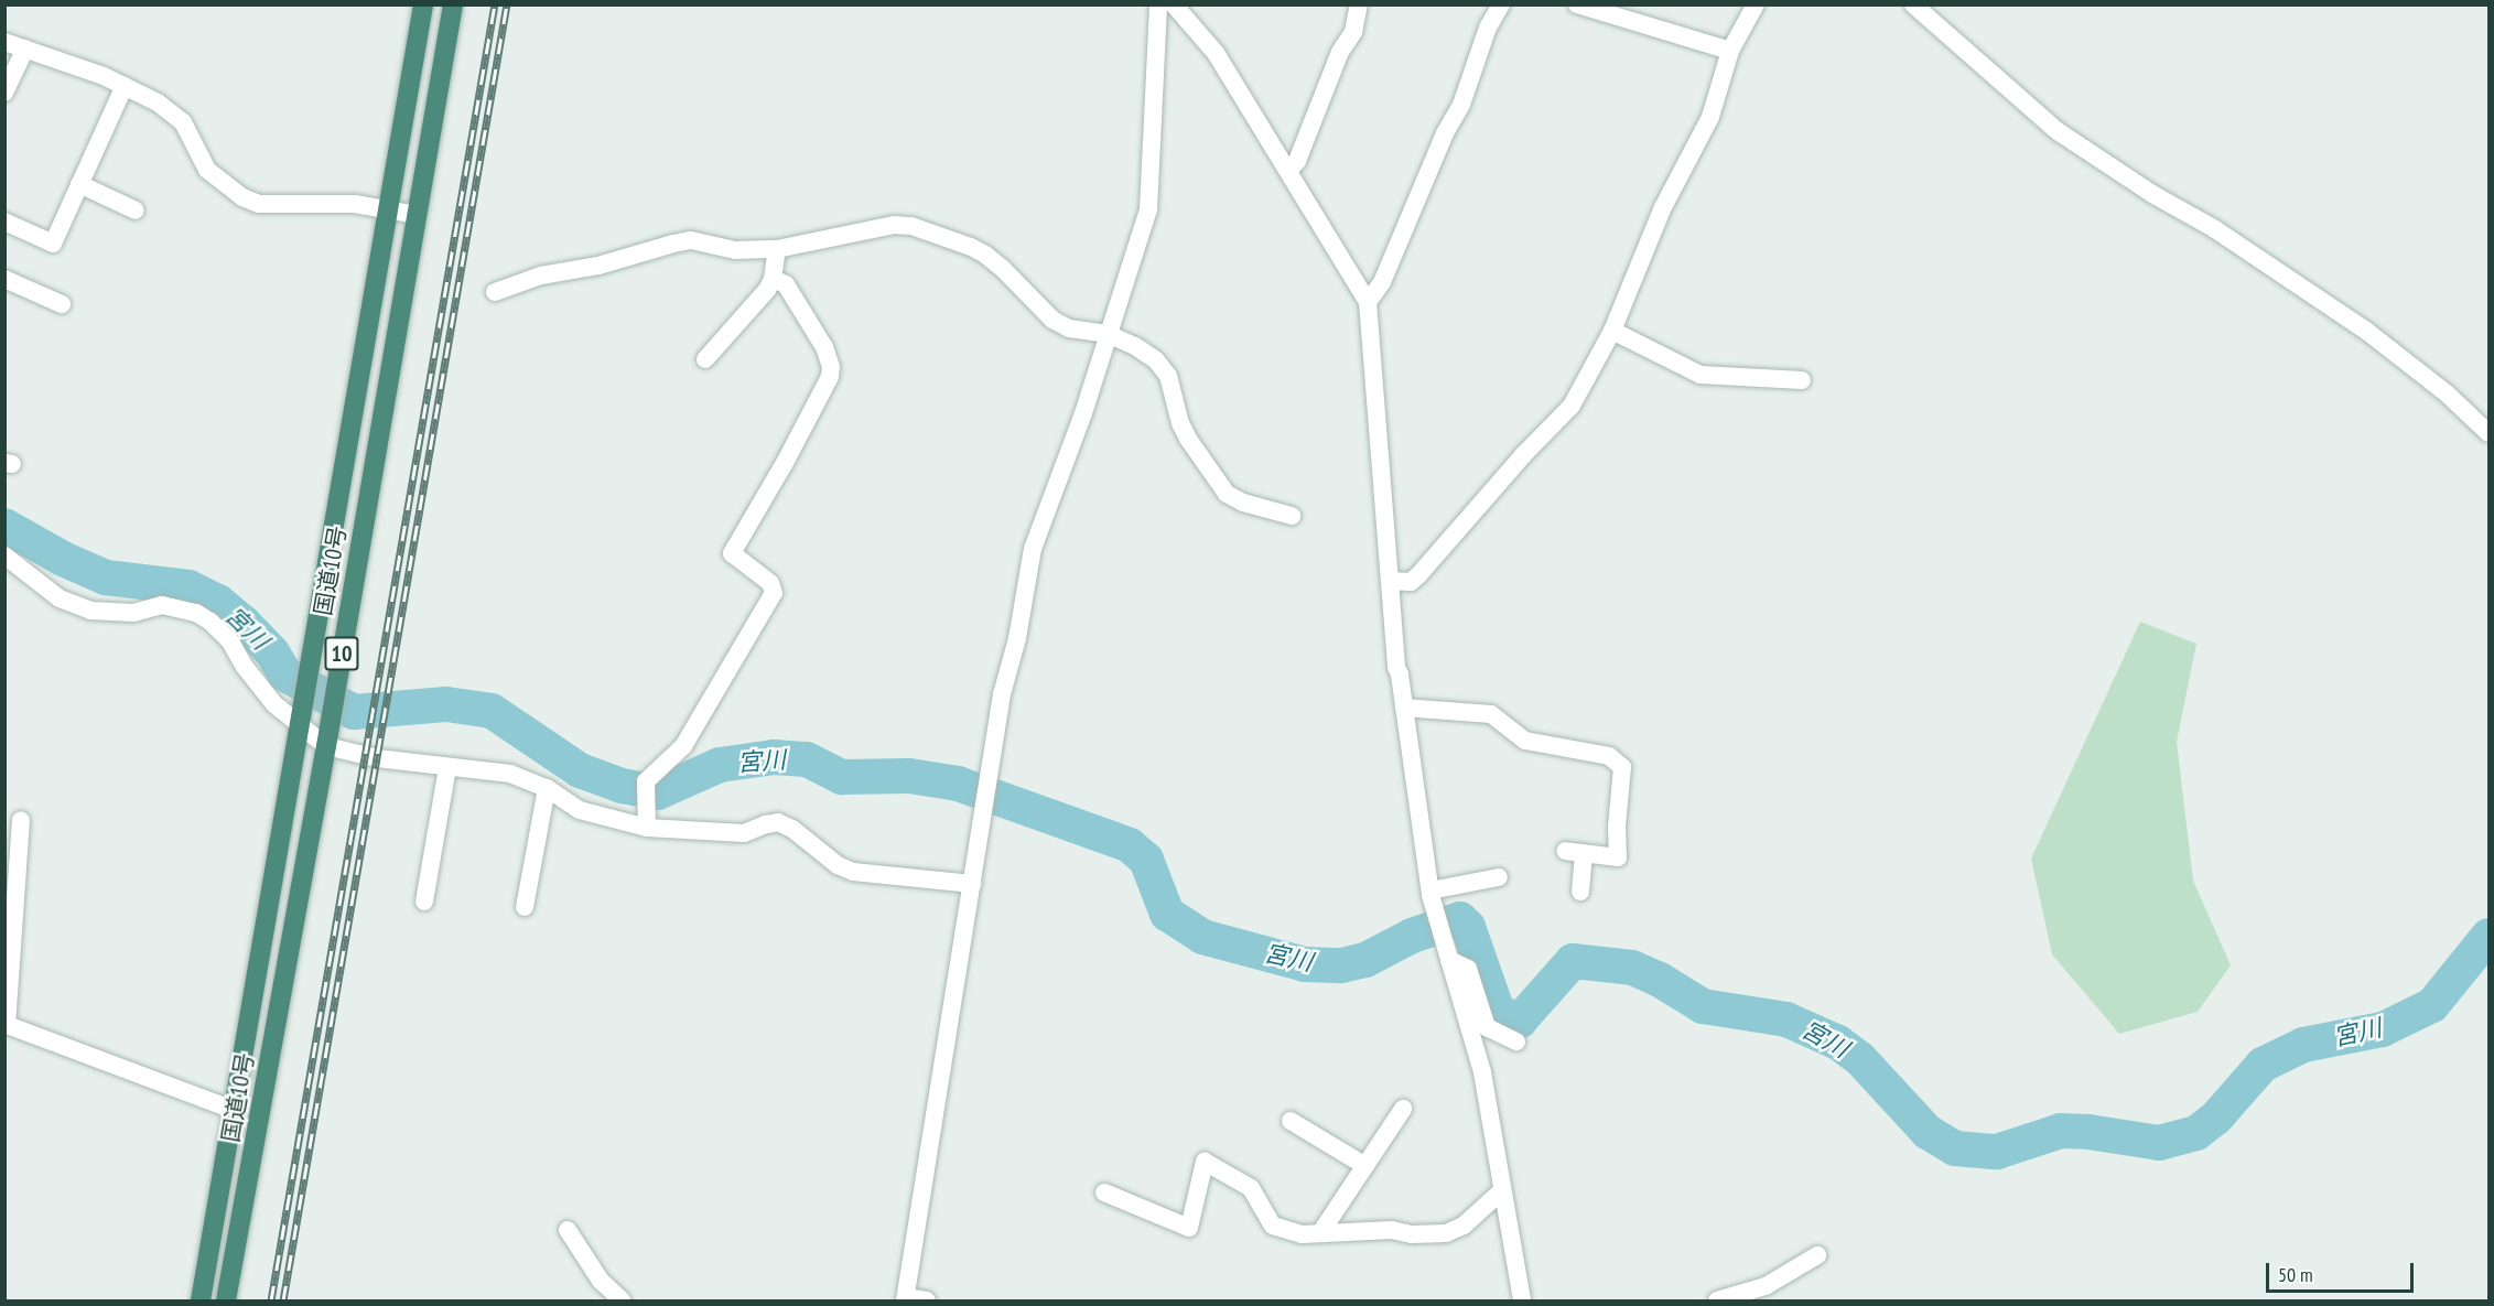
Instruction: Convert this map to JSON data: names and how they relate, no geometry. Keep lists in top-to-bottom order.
{
  "streets": {
    "highway": ["国道10号", "10"]
  },
  "water": ["宮川"],
  "scale_bar": "50 m"
}
